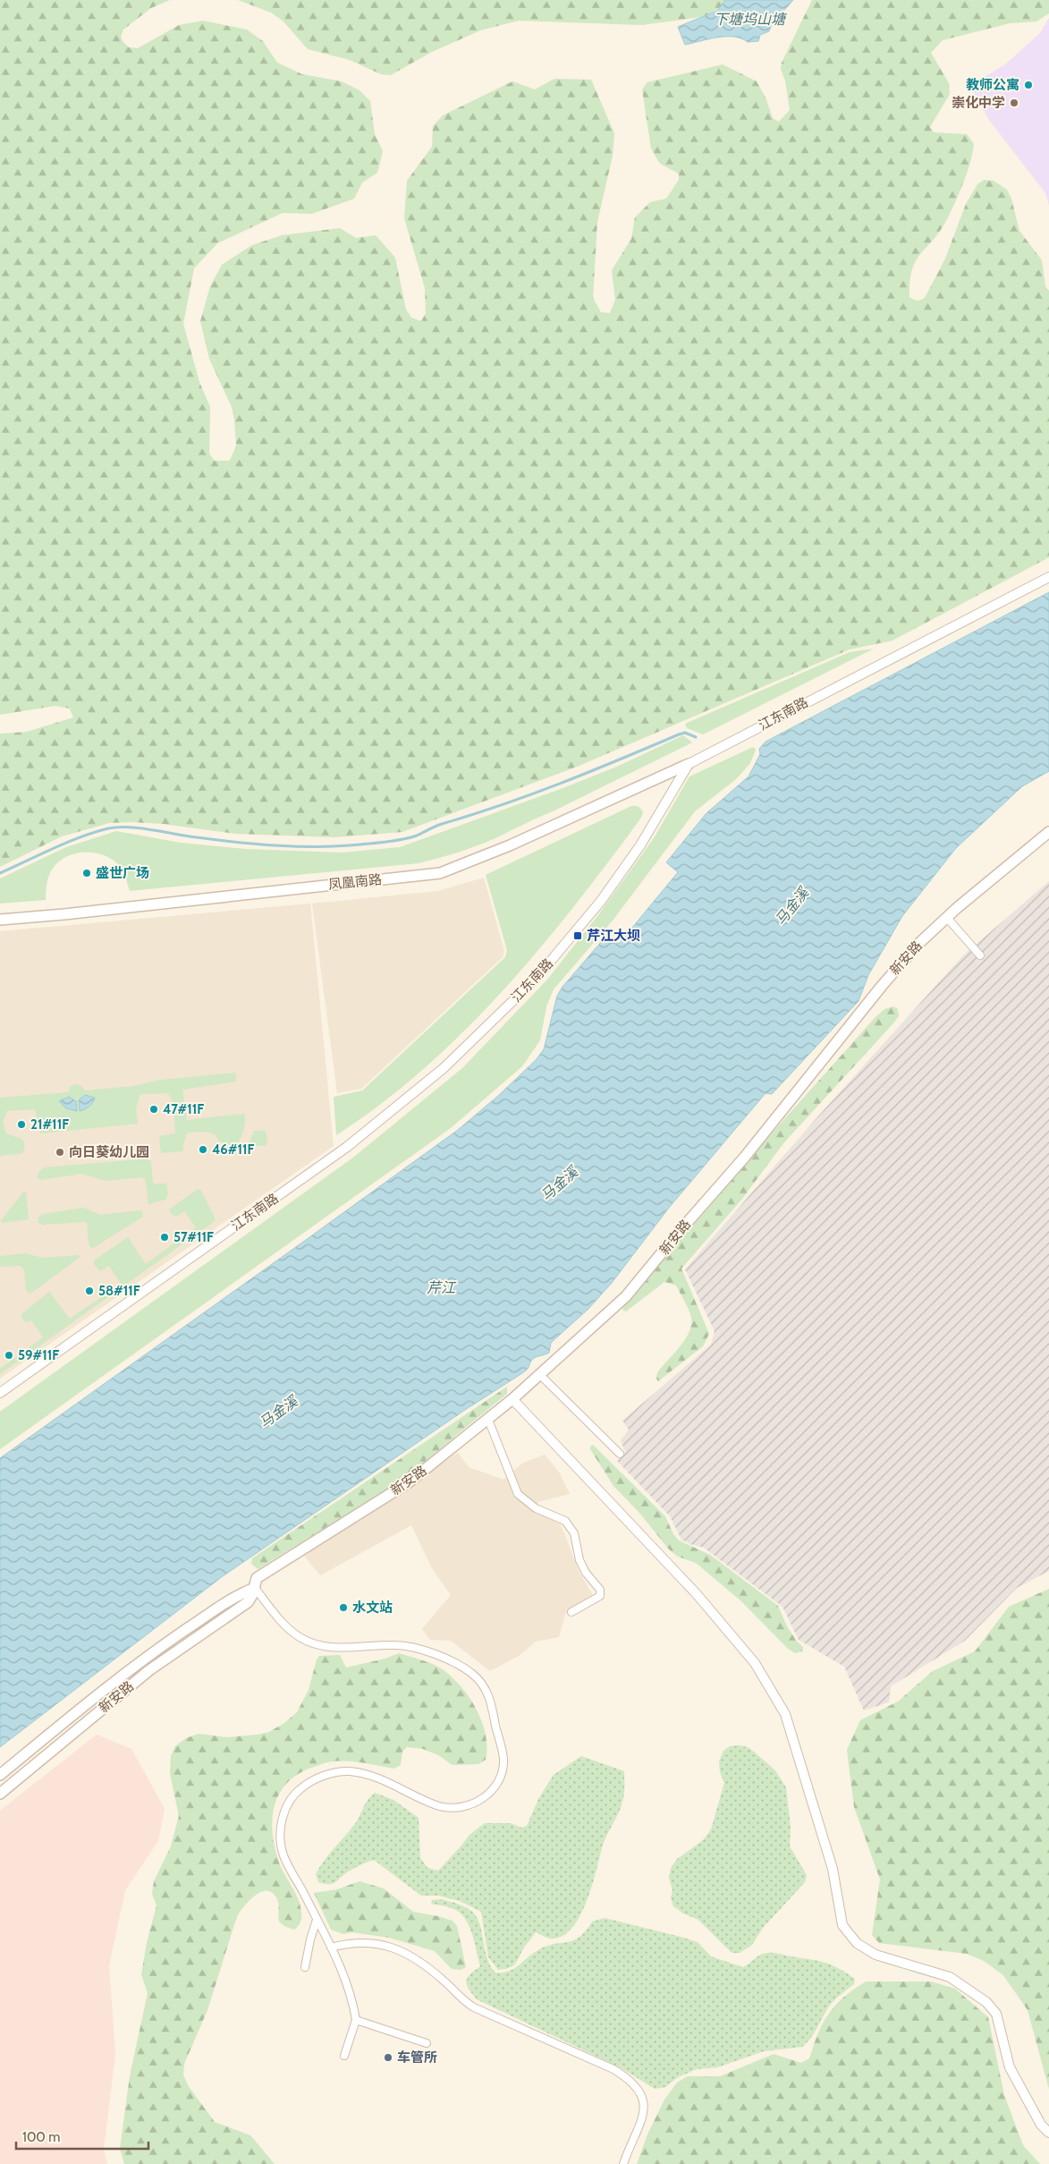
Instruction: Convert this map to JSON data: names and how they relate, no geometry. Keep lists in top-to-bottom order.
{
  "streets": {
    "main road": ["凤凰南路", "新安路"],
    "street": ["江东南路"]
  },
  "crossings": [
    ["江东南路", "凤凰南路"]
  ],
  "water": ["下塘坞山塘", "马金溪", "芹江"],
  "places": {
    "other": [
      "教师公寓",
      "崇化中学",
      "盛世广场",
      "47#11F",
      "21#11F",
      "46#11F",
      "向日葵幼儿园",
      "57#11F",
      "58#11F",
      "59#11F",
      "水文站",
      "车管所"
    ],
    "transit": ["芹江大坝"]
  },
  "scale_bar": "100 m"
}
